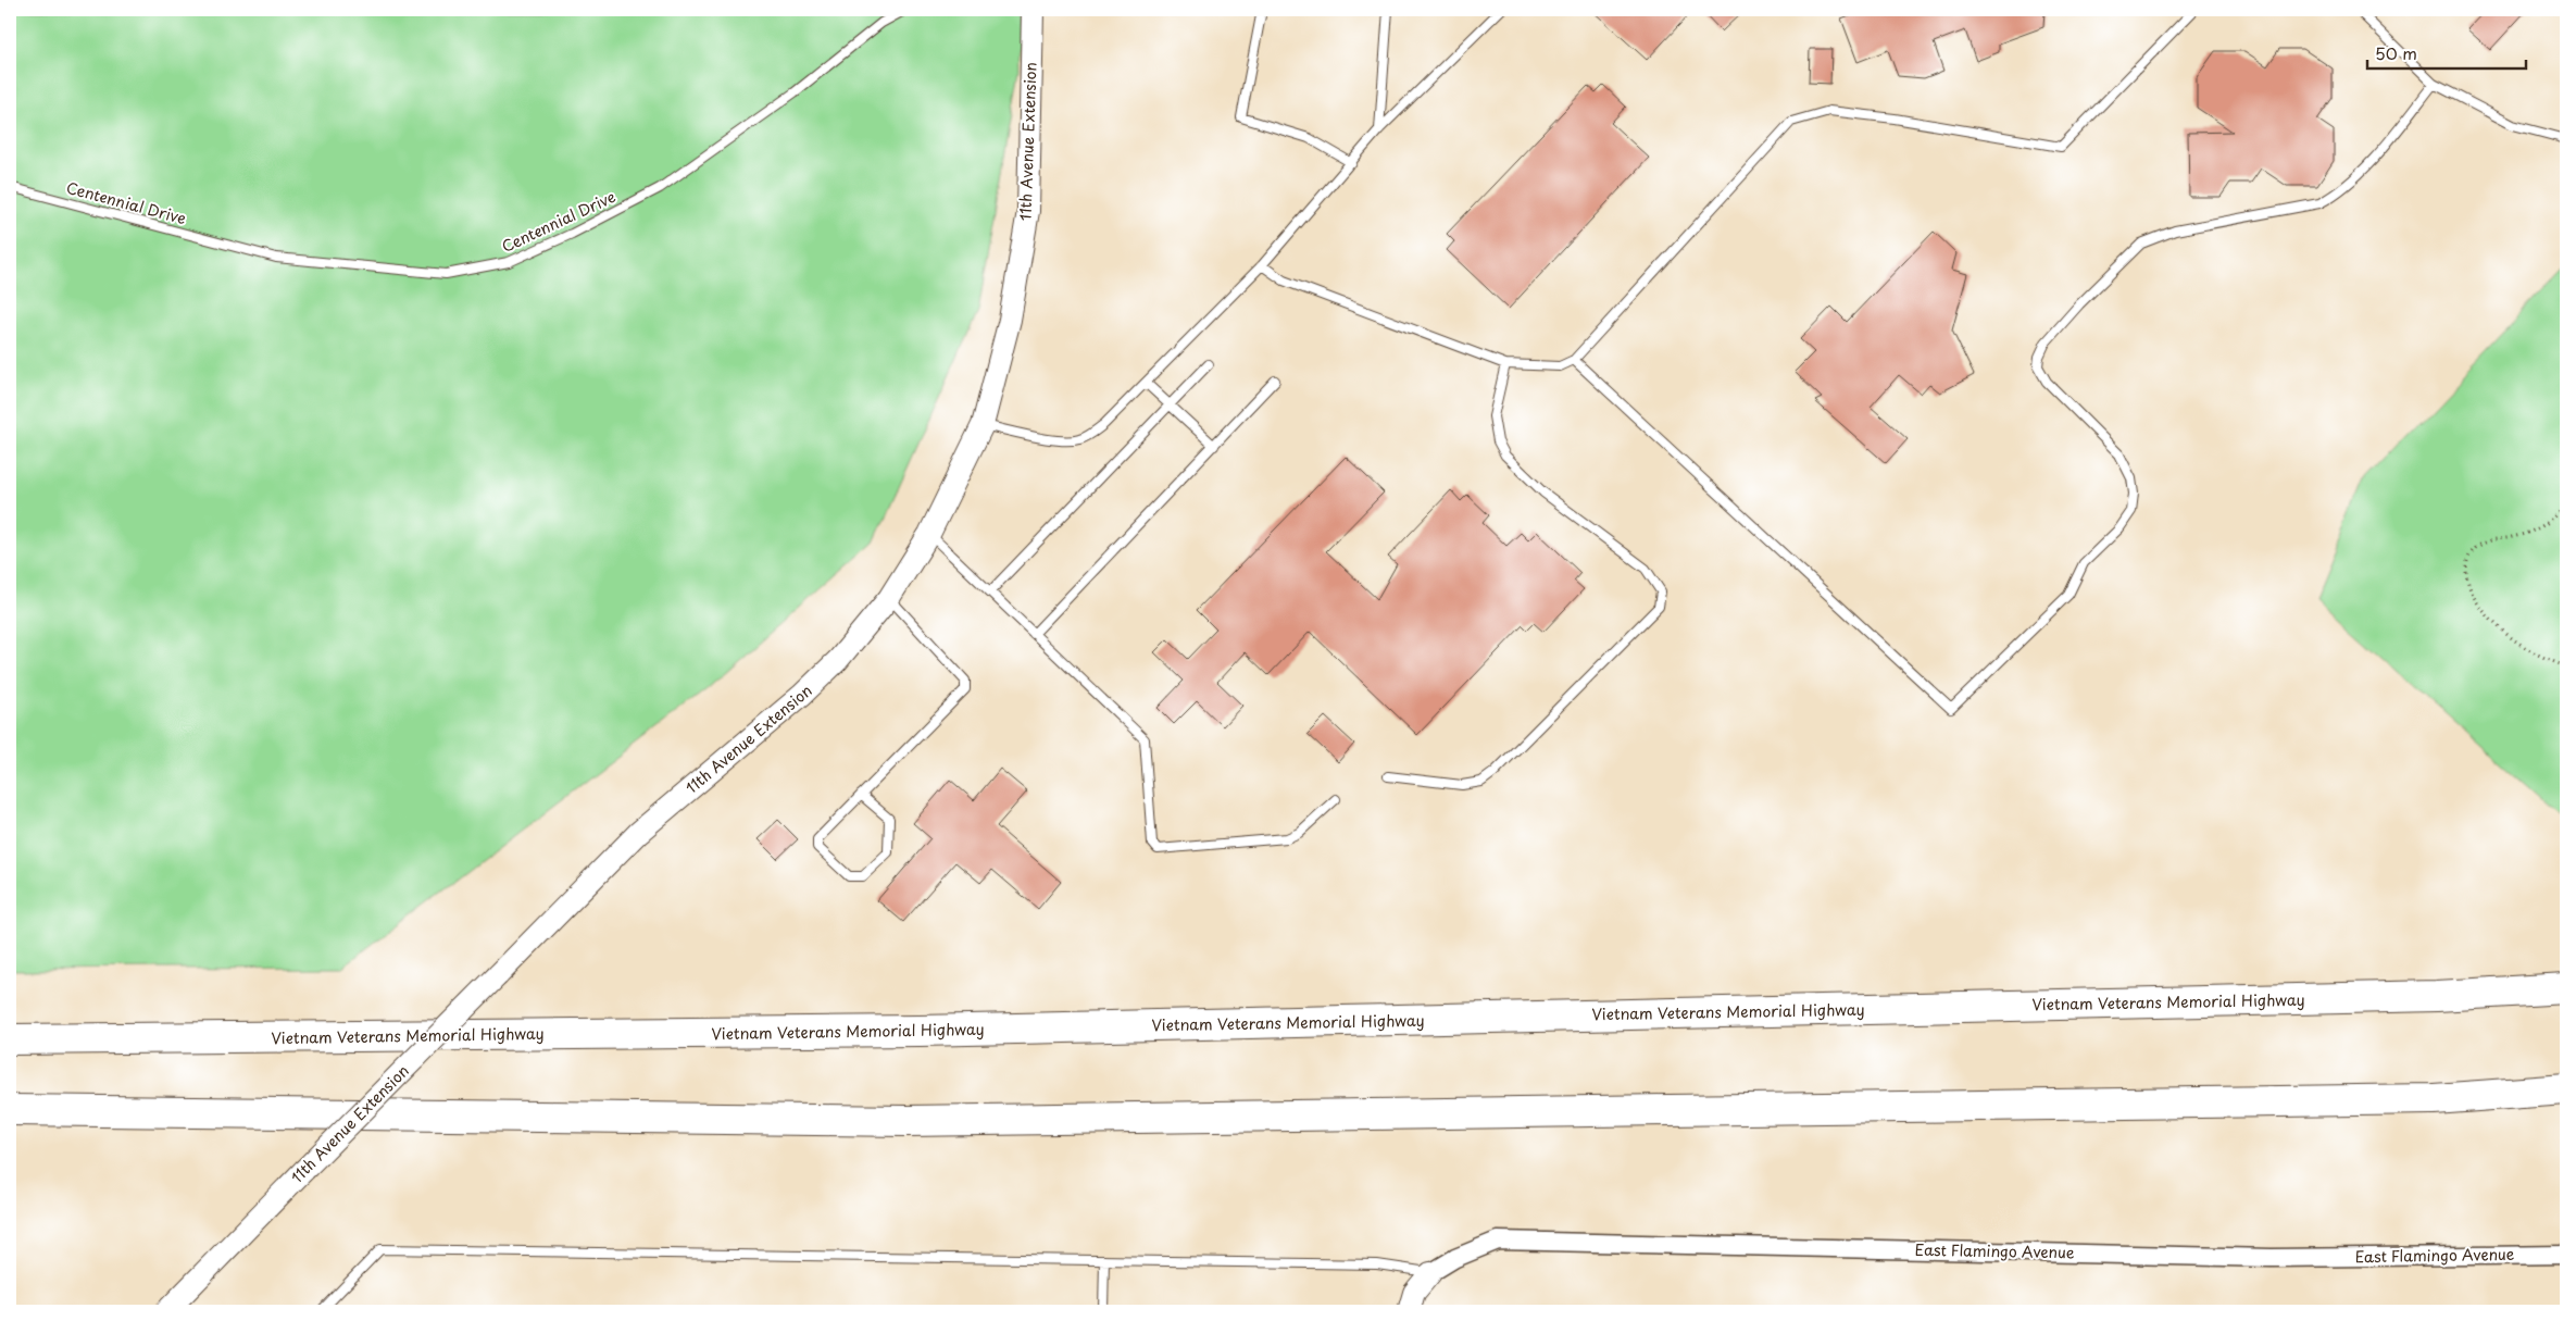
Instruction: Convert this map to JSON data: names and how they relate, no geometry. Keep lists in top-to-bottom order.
{
  "streets": {
    "highway": ["Vietnam Veterans Memorial Highway"],
    "street": ["11th Avenue Extension", "East Flamingo Avenue"],
    "lane": ["Centennial Drive"]
  },
  "scale_bar": "50 m"
}
